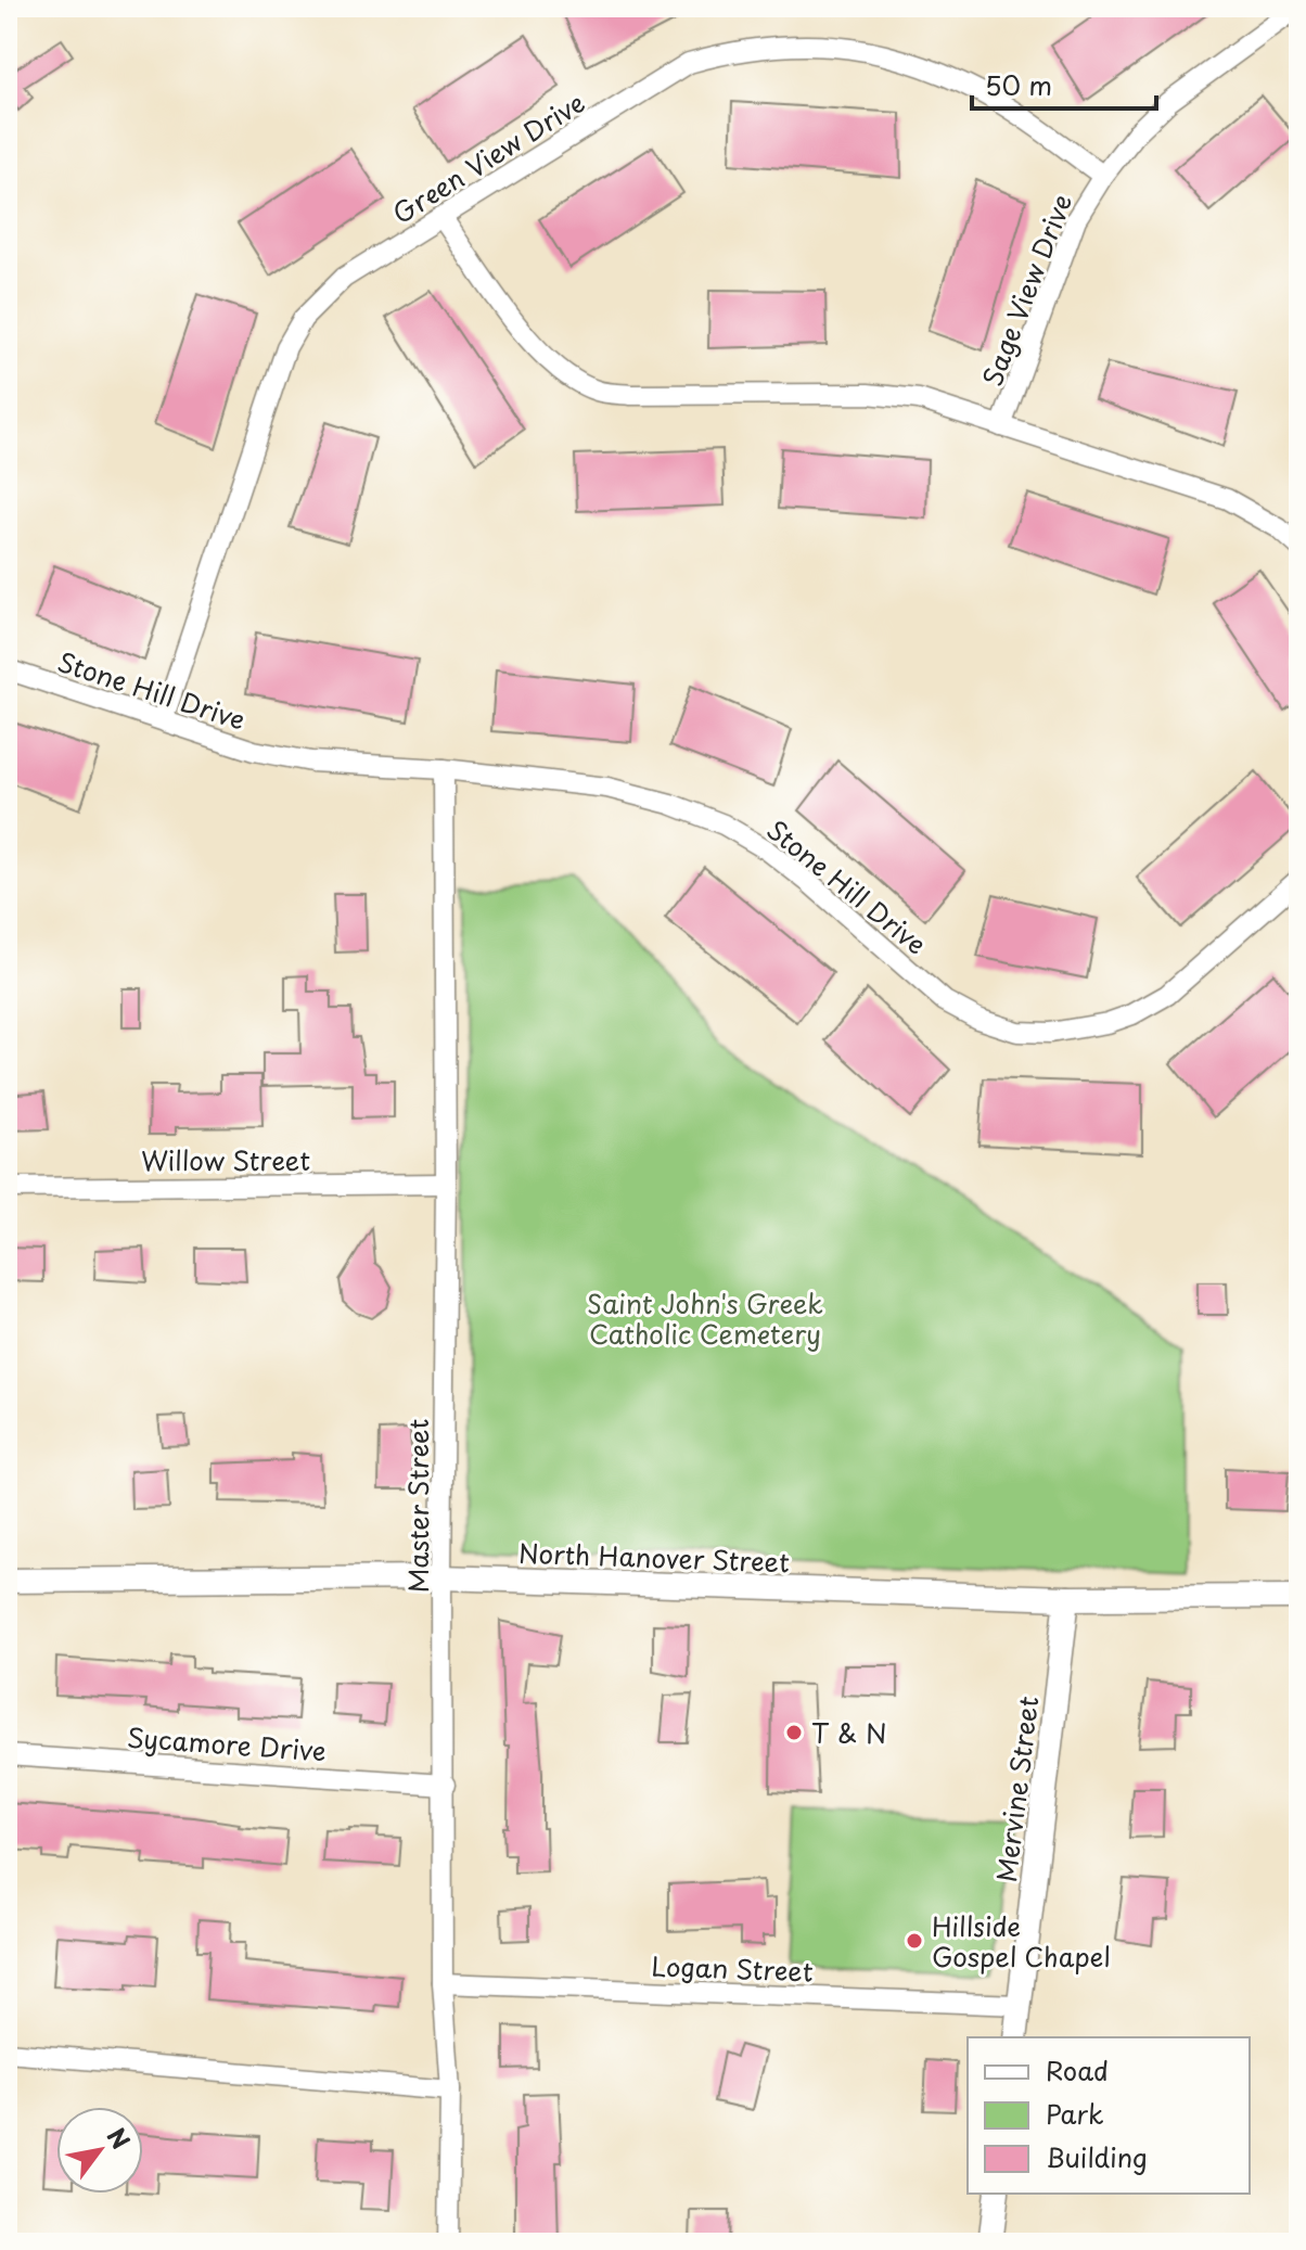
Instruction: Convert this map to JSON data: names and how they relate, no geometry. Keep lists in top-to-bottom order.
{
  "streets": {
    "street": [
      "Green View Drive",
      "Sage View Drive",
      "Stone Hill Drive",
      "Willow Street",
      "Master Street",
      "North Hanover Street",
      "Sycamore Drive",
      "Mervine Street",
      "Logan Street"
    ]
  },
  "crossings": [
    ["Green View Drive", "Sage View Drive"],
    ["Green View Drive", "Stone Hill Drive"],
    ["Stone Hill Drive", "Master Street"],
    ["Willow Street", "Master Street"],
    ["Master Street", "North Hanover Street"],
    ["Master Street", "Sycamore Drive"],
    ["Master Street", "Logan Street"],
    ["North Hanover Street", "Mervine Street"],
    ["Mervine Street", "Logan Street"]
  ],
  "parks": ["Saint John's Greek Catholic Cemetery"],
  "places": ["T & N", "Hillside Gospel Chapel"],
  "legend": ["Road", "Park", "Building"],
  "scale_bar": "50 m",
  "north": "top right"
}
